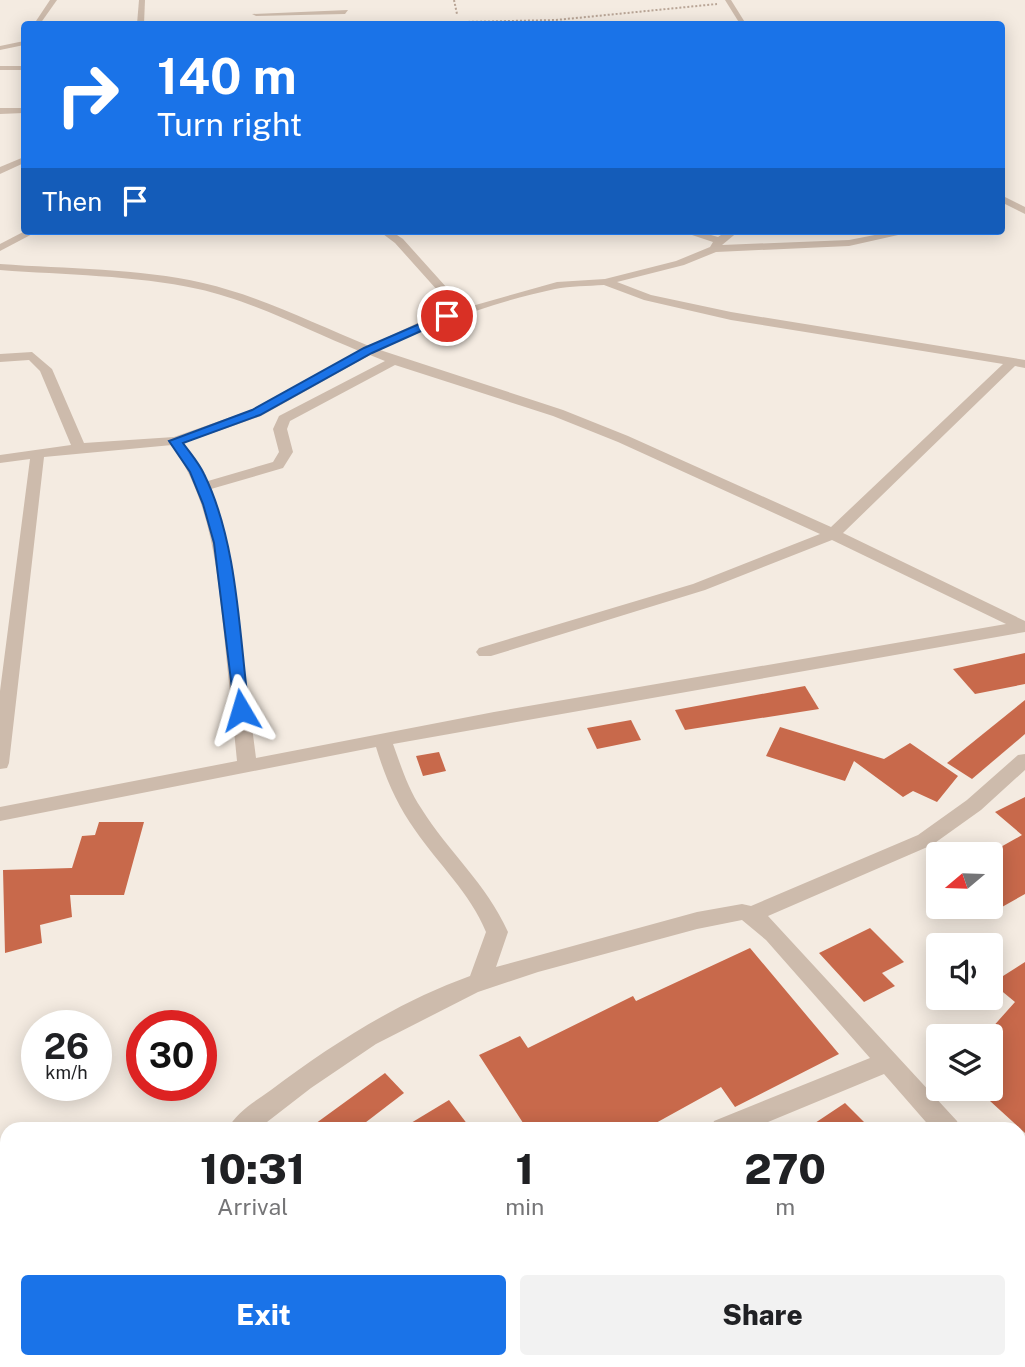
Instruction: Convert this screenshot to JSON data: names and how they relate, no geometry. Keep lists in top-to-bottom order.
{
  "north": "left",
  "page": {
    "turn": ["140 m", "Turn right"],
    "then": "Then",
    "speed": "26 km/h",
    "limit": "30",
    "eta": [
      "10:31",
      "Arrival",
      "1",
      "min",
      "270",
      "m"
    ],
    "buttons": ["Exit", "Share"]
  }
}
